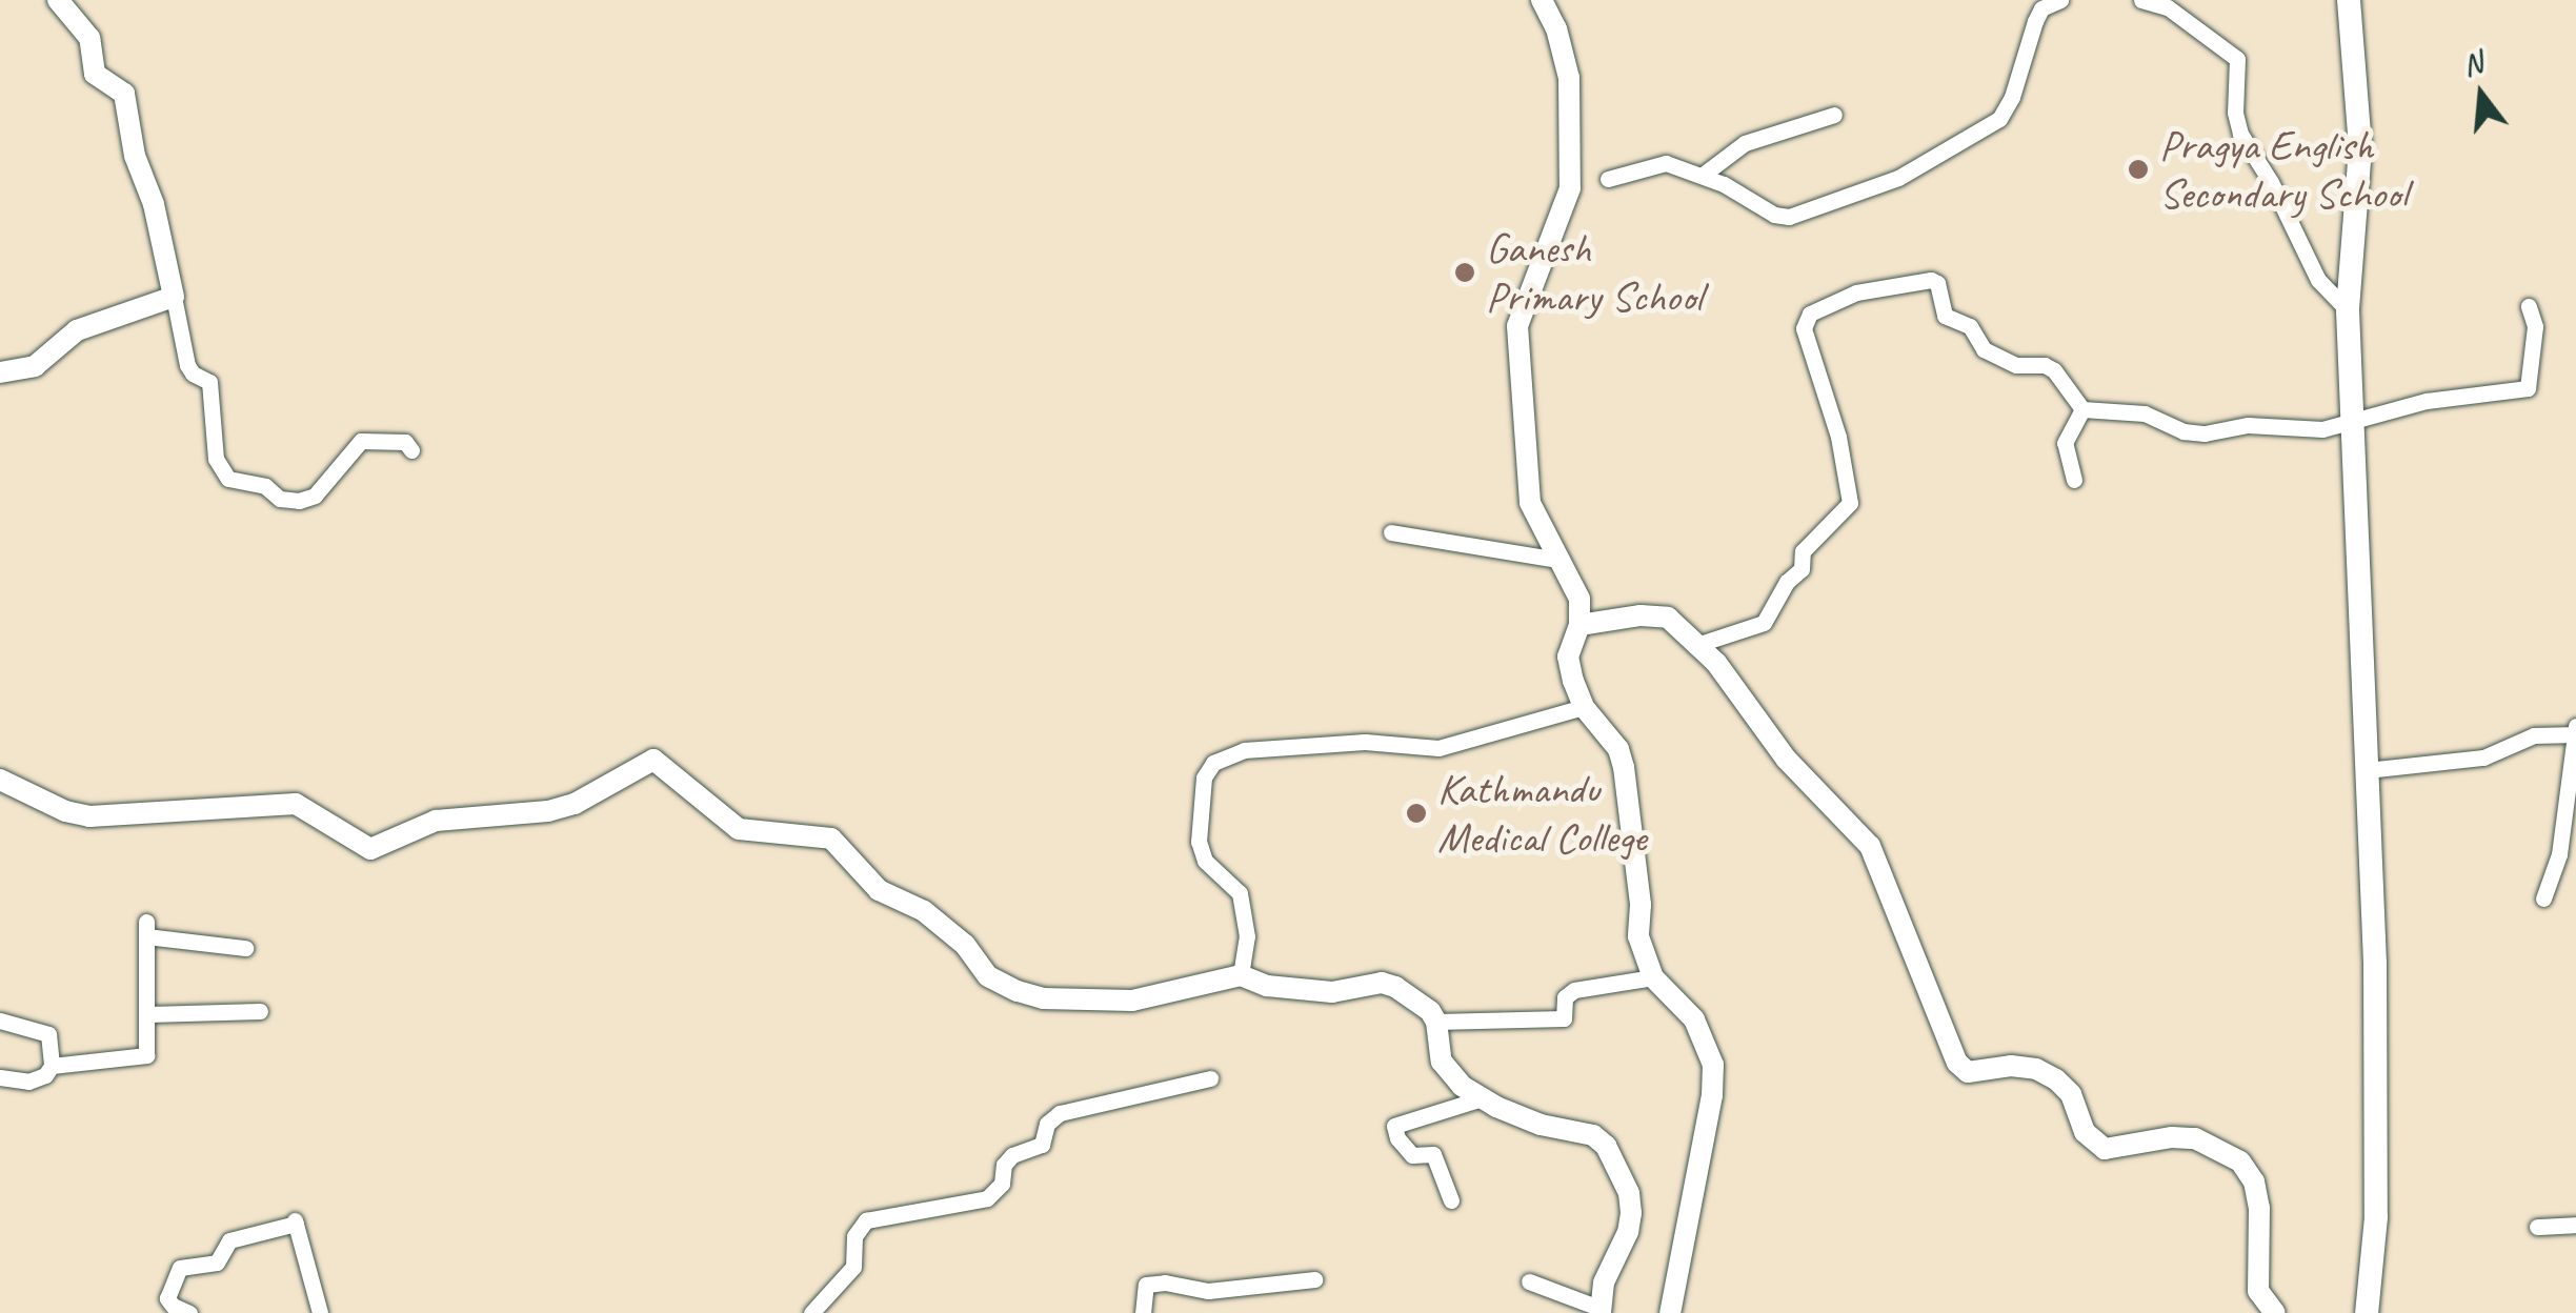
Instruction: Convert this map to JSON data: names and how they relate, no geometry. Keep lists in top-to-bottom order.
{
  "places": ["Pragya English Secondary School", "Ganesh Primary School", "Kathmandu Medical College"],
  "north": "top"
}
